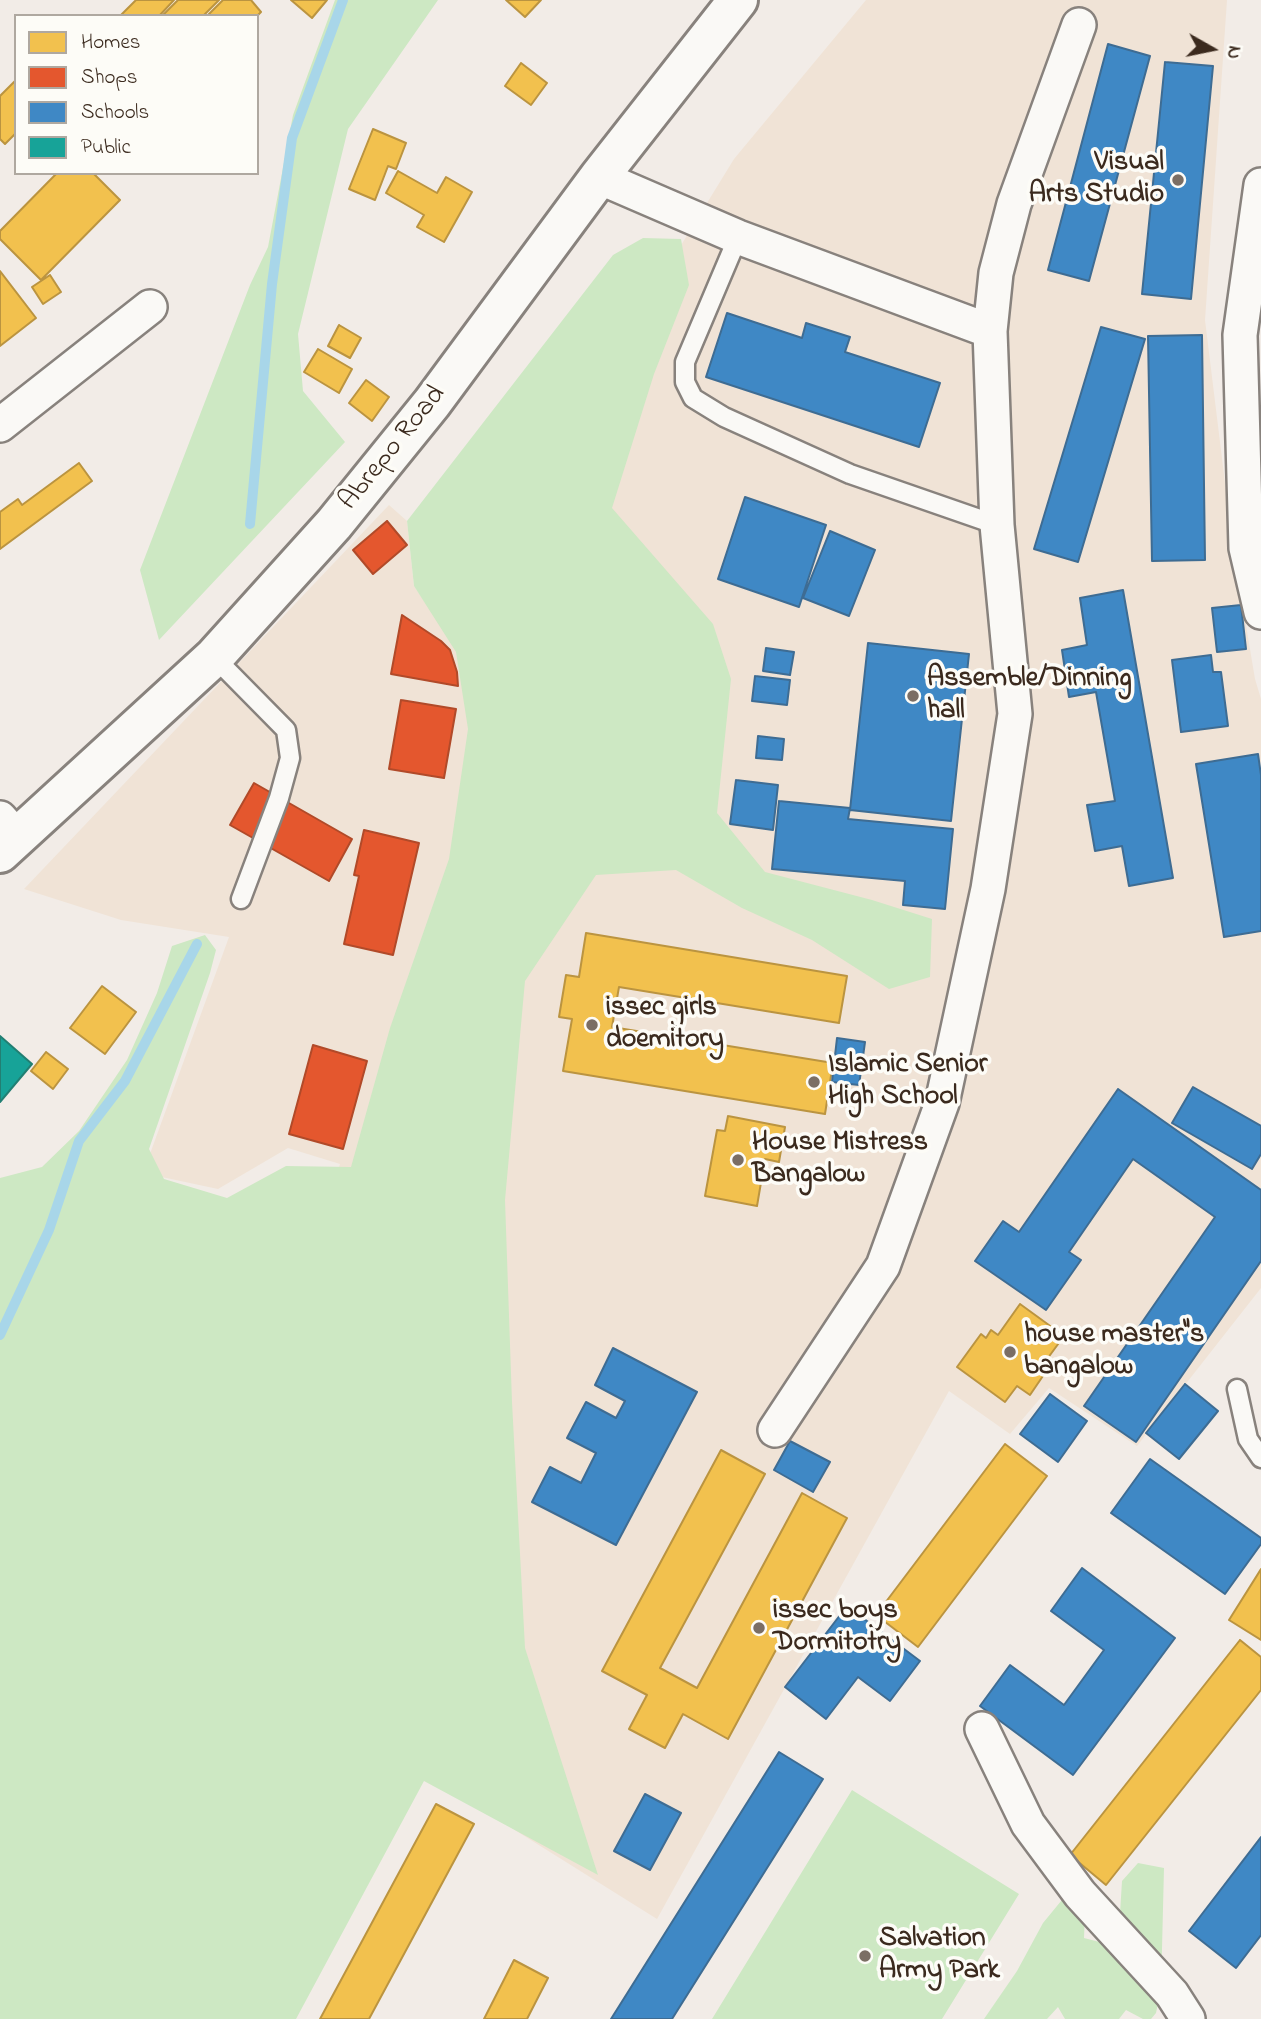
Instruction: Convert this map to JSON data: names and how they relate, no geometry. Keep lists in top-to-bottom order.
{
  "streets": {
    "main road": ["Abrepo Road"]
  },
  "places": [
    "Visual Arts Studio",
    "Assemble/Dinning hall",
    "issec girls doemitory",
    "Islamic Senior High School",
    "House Mistress Bangalow",
    "house master\"s bangalow",
    "issec boys Dormitotry",
    "Salvation Army Park"
  ],
  "legend": [
    "Homes",
    "Shops",
    "Schools",
    "Public"
  ],
  "north": "right"
}
